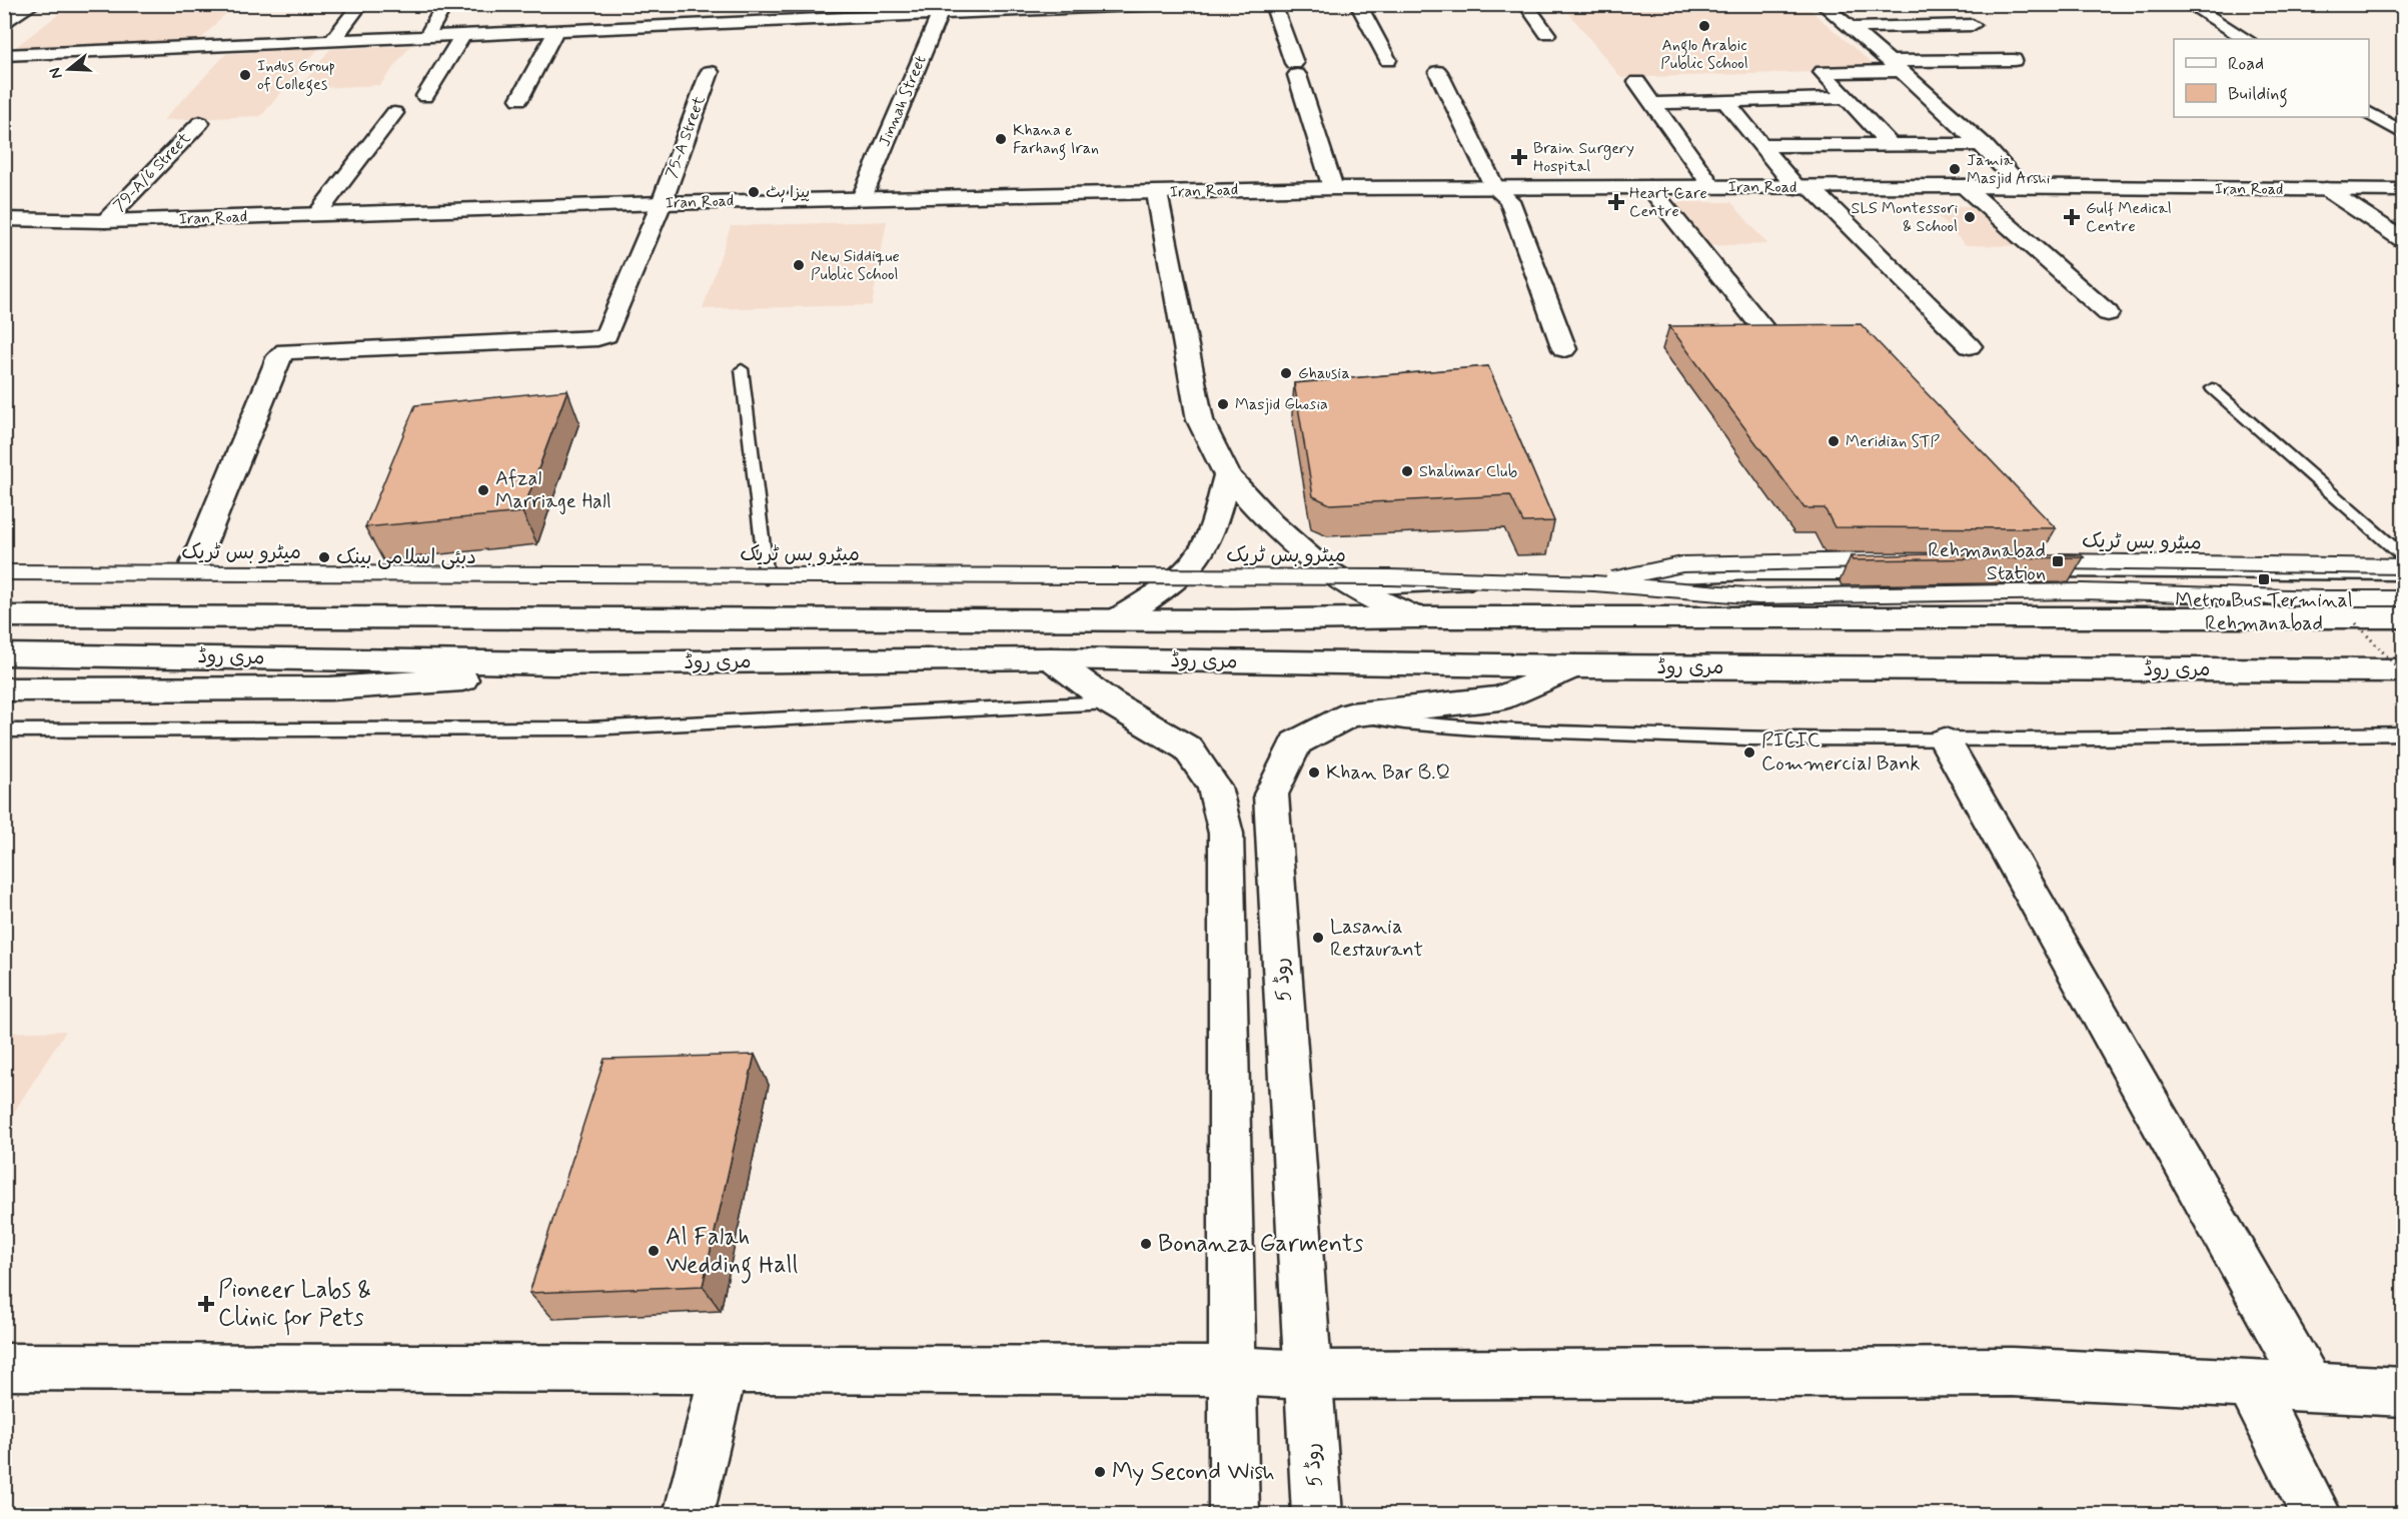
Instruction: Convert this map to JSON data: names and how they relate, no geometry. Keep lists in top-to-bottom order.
{
  "streets": {
    "street": [
      "Jinnah Street",
      "75-A Street",
      "79-A/6 Street",
      "Iran Road",
      "مری روڈ",
      "روڈ 5"
    ],
    "lane": ["میٹرو بس ٹریک"]
  },
  "crossings": [
    ["Jinnah Street", "Iran Road"],
    ["75-A Street", "Iran Road"],
    ["79-A/6 Street", "Iran Road"],
    ["مری روڈ", "روڈ 5"]
  ],
  "places": {
    "other": [
      "Anglo Arabic Public School",
      "Indus Group of Colleges",
      "Khana e Farhang Iran",
      "Jamia Masjid Arshi",
      "پیزا ہٹ",
      "SLS Montessori & School",
      "New Siddique Public School",
      "Ghausia",
      "Masjid Ghosia",
      "Meridian STP",
      "Shalimar Club",
      "Afzal Marriage Hall",
      "دبئی اسلامی بینک",
      "PICIC Commercial Bank",
      "Khan Bar B.Q",
      "Lasania Restaurant",
      "Bonanza Garments",
      "Al Falah Wedding Hall",
      "My Second Wish"
    ],
    "health": [
      "Brain Surgery Hospital",
      "Heart Care Centre",
      "Gulf Medical Centre",
      "Pioneer Labs & Clinic for Pets"
    ],
    "transit": ["Rehmanabad Station", "Metro Bus Terminal Rehmanabad"]
  },
  "legend": ["Road", "Building"],
  "north": "left"
}
